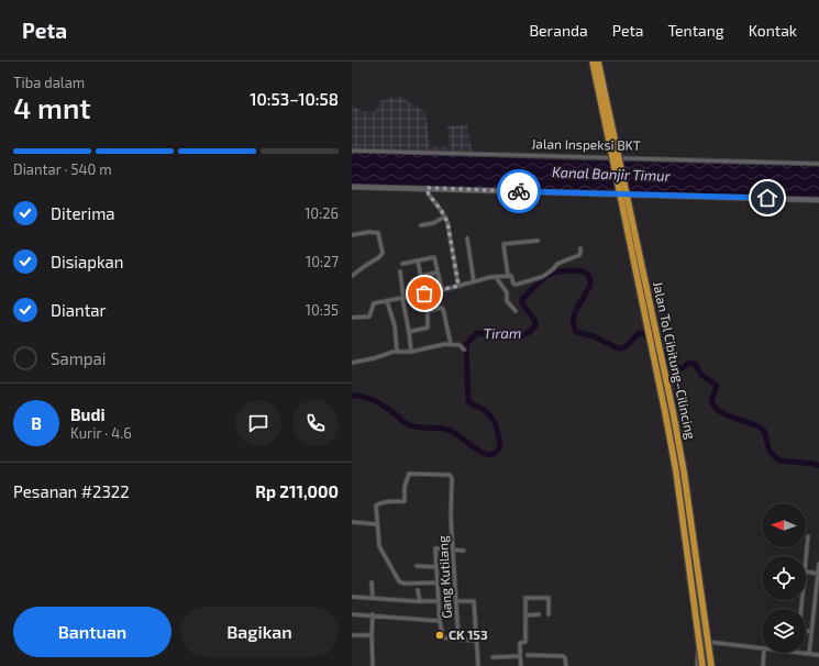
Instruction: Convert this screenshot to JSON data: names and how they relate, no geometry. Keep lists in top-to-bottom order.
{
  "streets": {
    "highway": ["Jalan Tol Cibitung–Cilincing"],
    "street": ["Jalan Inspeksi BKT", "Gang Kutilang"]
  },
  "water": ["Kanal Banjir Timur", "Tiram"],
  "places": ["CK 153"],
  "north": "left",
  "page": {
    "header": "Peta",
    "nav": [
      "Beranda",
      "Peta",
      "Tentang",
      "Kontak"
    ],
    "heading": ["4 mnt", "Tiba dalam", "10:53–10:58"],
    "panel": [
      "Budi",
      "Kurir · 4.6",
      "Pesanan #2322",
      "Rp 211,000"
    ],
    "bar": "Diantar · 540 m",
    "list": [
      ["Diterima", "10:26"],
      ["Disiapkan", "10:27"],
      ["Diantar", "10:35"],
      "Sampai"
    ],
    "round": "B",
    "buttons": ["Bantuan", "Bagikan"]
  }
}
